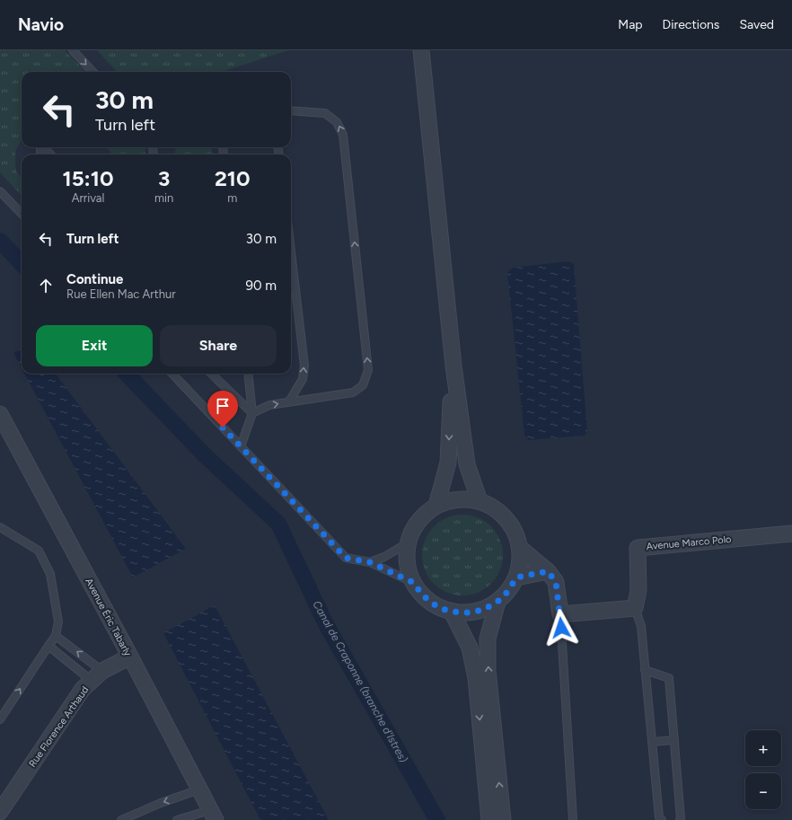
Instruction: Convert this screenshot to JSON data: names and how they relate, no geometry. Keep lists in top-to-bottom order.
{
  "streets": {
    "street": ["Avenue Marco Polo", "Avenue Éric Tabarly", "Rue Florence Arthaud"]
  },
  "crossings": [
    ["Avenue Éric Tabarly", "Rue Florence Arthaud"]
  ],
  "water": ["Canal de Craponne (branche d'Istres)"],
  "page": {
    "header": "Navio",
    "nav": ["Map", "Directions", "Saved"],
    "turn": ["30 m", "Turn left"],
    "eta": [
      "15:10",
      "Arrival",
      "3",
      "min",
      "210",
      "m"
    ],
    "list": [
      {
        "name": "Turn left",
        "value": "30 m"
      },
      {
        "name": "Continue",
        "note": "Rue Ellen Mac Arthur",
        "value": "90 m"
      }
    ],
    "buttons": ["Exit", "Share"],
    "map_buttons": ["+", "−"]
  }
}
